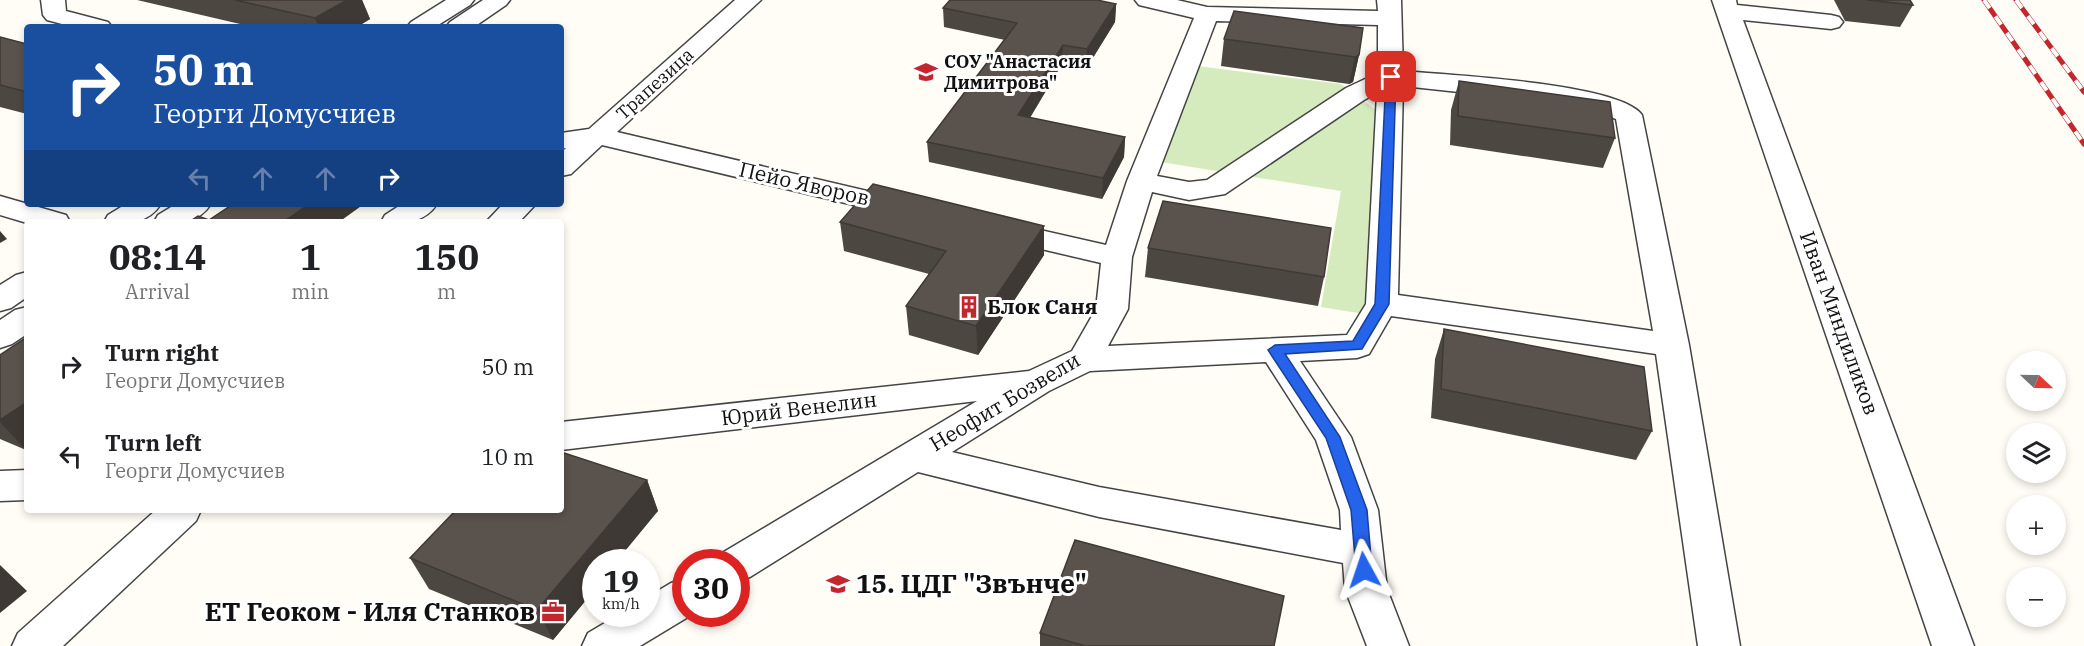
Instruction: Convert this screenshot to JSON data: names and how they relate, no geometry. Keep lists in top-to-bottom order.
{
  "streets": {
    "street": [
      "Трапезица",
      "Пейо Яворов",
      "Иван Миндиликов",
      "Неофит Бозвели",
      "Юрий Венелин"
    ]
  },
  "crossings": [
    ["Трапезица", "Пейо Яворов"],
    ["Неофит Бозвели", "Юрий Венелин"]
  ],
  "places": {
    "school or university": ["СОУ \"Анастасия Димитрова\"", "15. ЦДГ \"Звънче\""],
    "building": ["Блок Саня"],
    "office": ["ЕТ Геоком - Иля Станков"]
  },
  "north": "right",
  "page": {
    "turn": ["50 m", "Георги Домусчиев"],
    "eta": [
      "08:14",
      "Arrival",
      "1",
      "min",
      "150",
      "m"
    ],
    "list": [
      {
        "name": "Turn right",
        "note": "Георги Домусчиев",
        "value": "50 m"
      },
      {
        "name": "Turn left",
        "note": "Георги Домусчиев",
        "value": "10 m"
      }
    ],
    "map_buttons": ["+", "−"],
    "speed": "19 km/h",
    "limit": "30"
  }
}
